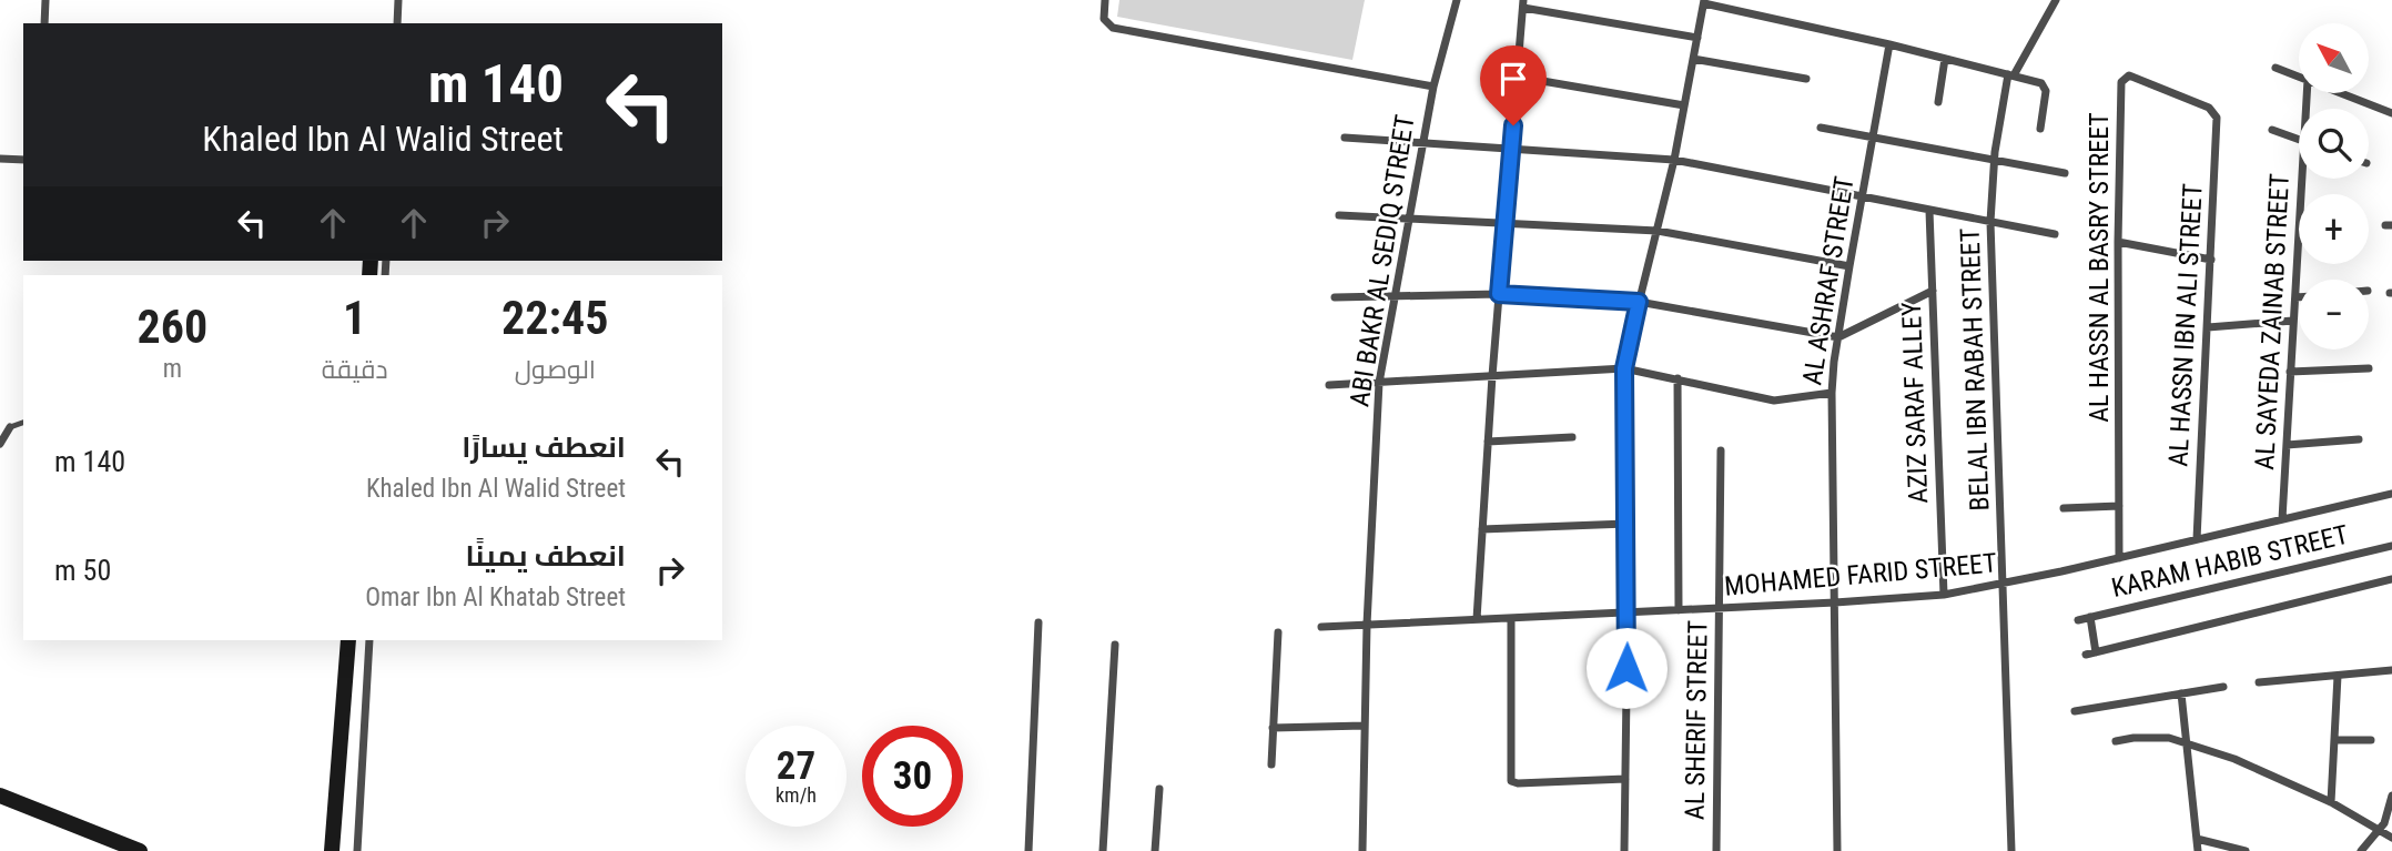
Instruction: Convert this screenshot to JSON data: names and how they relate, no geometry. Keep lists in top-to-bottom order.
{
  "streets": {
    "street": [
      "ABI BAKR AL SEDIQ STREET",
      "AL HASSN AL BASRY STREET",
      "AL ASHRAF STREET",
      "AL SAYEDA ZAINAB STREET",
      "AL HASSN IBN ALI STREET",
      "BELAL IBN RABAH STREET",
      "AZIZ SARAF ALLEY",
      "KARAM HABIB STREET",
      "MOHAMED FARID STREET",
      "AL SHERIF STREET"
    ]
  },
  "crossings": [
    ["ABI BAKR AL SEDIQ STREET", "MOHAMED FARID STREET"],
    ["AL HASSN AL BASRY STREET", "AL HASSN IBN ALI STREET"],
    ["AL HASSN AL BASRY STREET", "MOHAMED FARID STREET"],
    ["AL ASHRAF STREET", "MOHAMED FARID STREET"],
    ["AL SAYEDA ZAINAB STREET", "MOHAMED FARID STREET"],
    ["AL HASSN IBN ALI STREET", "MOHAMED FARID STREET"],
    ["BELAL IBN RABAH STREET", "MOHAMED FARID STREET"],
    ["AZIZ SARAF ALLEY", "MOHAMED FARID STREET"],
    ["MOHAMED FARID STREET", "AL SHERIF STREET"]
  ],
  "north": "top left",
  "page": {
    "map_buttons": ["+", "−"],
    "turn": ["140 m", "Khaled Ibn Al Walid Street"],
    "eta": [
      "22:45",
      "الوصول",
      "1",
      "دقيقة",
      "260",
      "m"
    ],
    "list": [
      {
        "name": "انعطف يسارًا",
        "note": "Khaled Ibn Al Walid Street",
        "value": "140 m"
      },
      {
        "name": "انعطف يمينًا",
        "note": "Omar Ibn Al Khatab Street",
        "value": "50 m"
      }
    ],
    "speed": "27 km/h",
    "limit": "30"
  }
}
